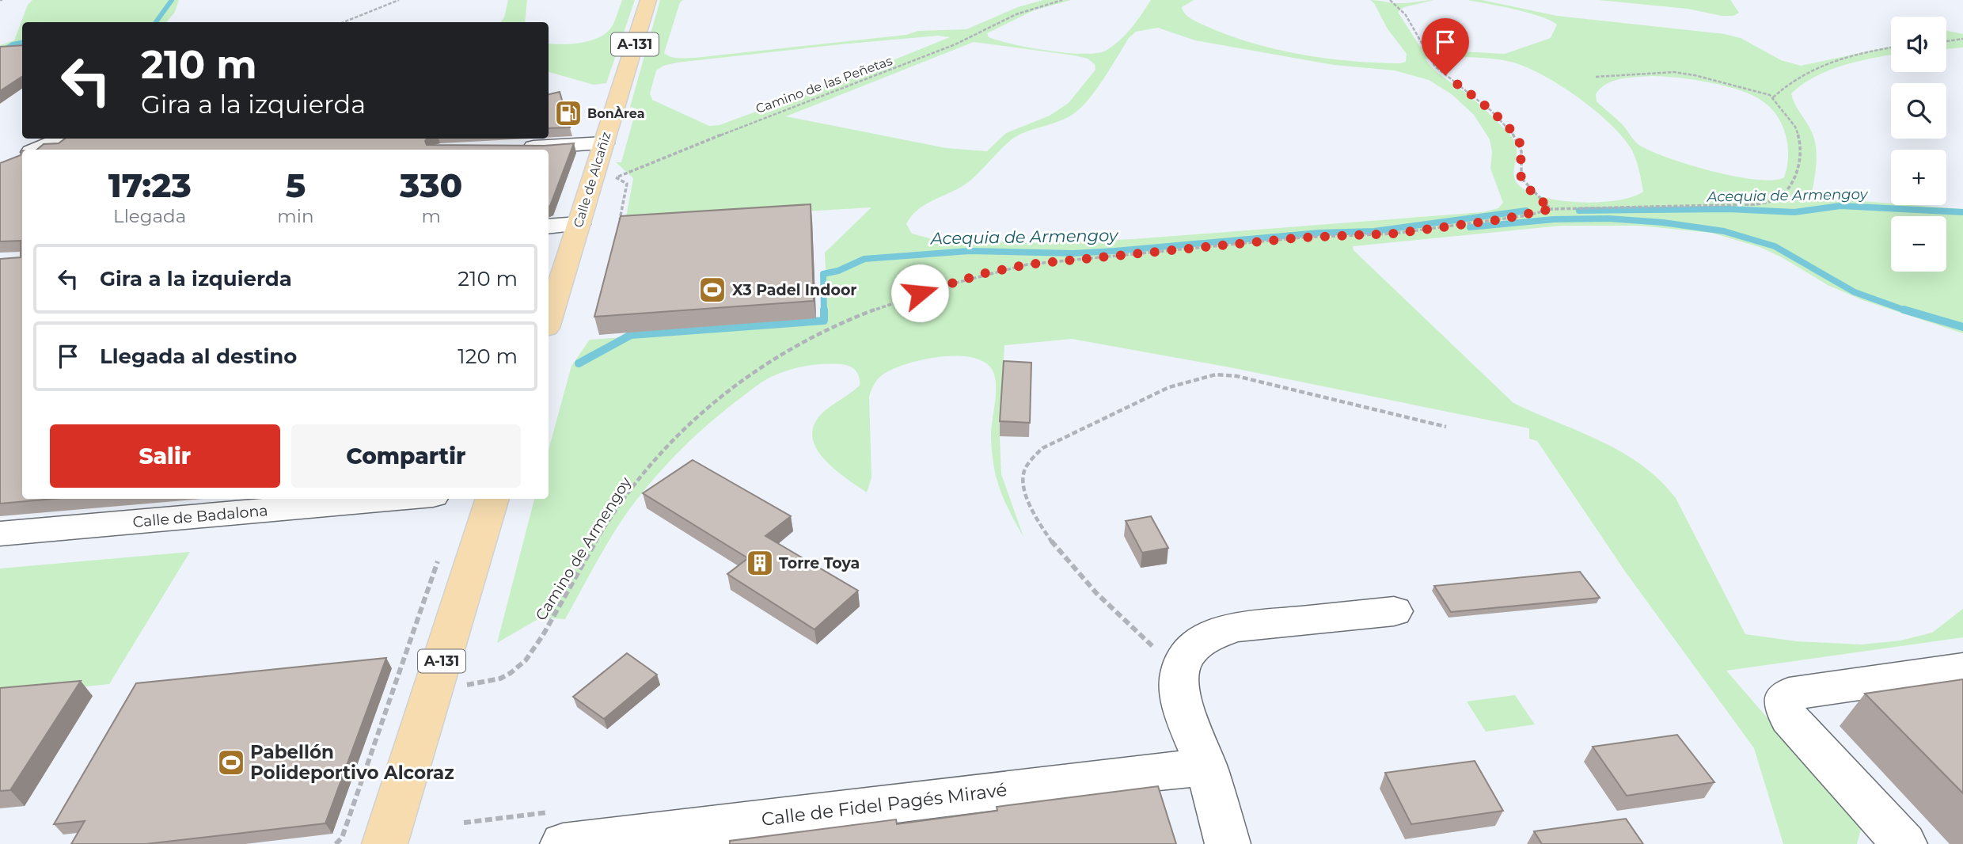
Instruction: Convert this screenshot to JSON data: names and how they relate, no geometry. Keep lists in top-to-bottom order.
{
  "streets": {
    "main road": ["A-131", "Calle de Alcañiz"],
    "street": ["Calle de Badalona", "Calle de Fidel Pagés Miravé"],
    "path": ["Camino de las Peñetas", "Camino de Armengoy"]
  },
  "crossings": [
    ["A-131", "Camino de Armengoy"],
    ["Camino de las Peñetas", "Calle de Alcañiz"]
  ],
  "water": ["Acequia de Armengoy"],
  "places": {
    "fuel station": ["BonÀrea"],
    "sports": ["X3 Padel Indoor", "Pabellón Polideportivo Alcoraz"],
    "building": ["Torre Toya"]
  },
  "page": {
    "map_buttons": ["+", "−"],
    "turn": ["210 m", "Gira a la izquierda"],
    "eta": [
      "17:23",
      "Llegada",
      "5",
      "min",
      "330",
      "m"
    ],
    "list": [
      {
        "name": "Gira a la izquierda",
        "value": "210 m"
      },
      {
        "name": "Llegada al destino",
        "value": "120 m"
      }
    ],
    "buttons": ["Salir", "Compartir"]
  }
}
